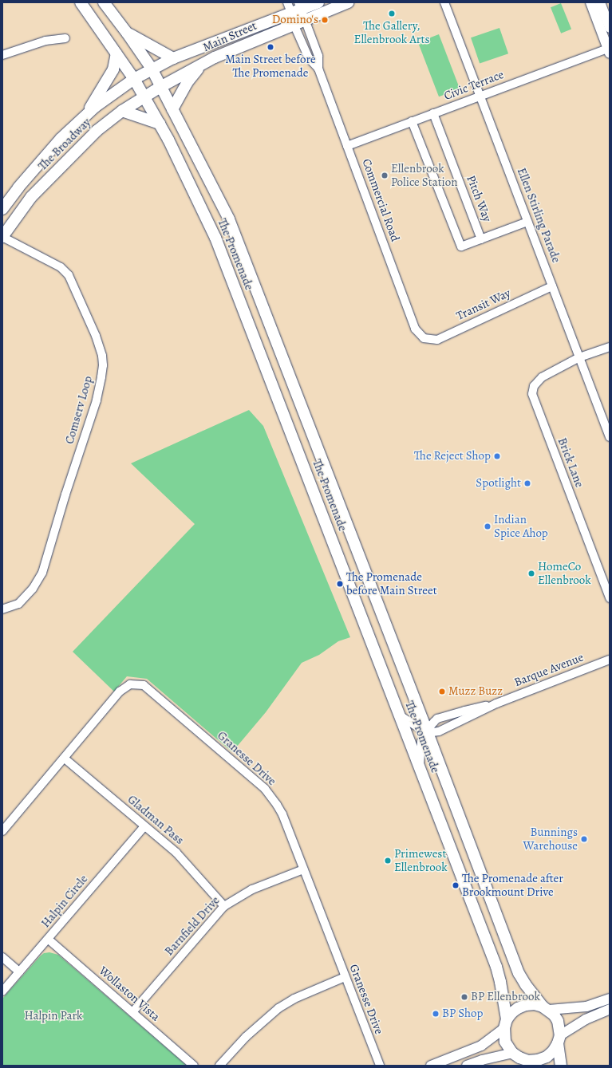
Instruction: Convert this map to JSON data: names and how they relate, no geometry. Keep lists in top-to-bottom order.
{
  "streets": {
    "main road": ["Main Street", "The Broadway", "The Promenade"],
    "street": [
      "Civic Terrace",
      "Pitch Way",
      "Commercial Road",
      "Ellen Stirling Parade",
      "Transit Way",
      "Comserv Loop",
      "Brick Lane",
      "Barque Avenue",
      "Granesse Drive",
      "Gladman Pass",
      "Halpin Circle",
      "Barnfield Drive",
      "Wollaston Vista"
    ]
  },
  "crossings": [
    ["Main Street", "The Broadway"],
    ["Main Street", "Commercial Road"],
    ["Main Street", "The Promenade"],
    ["Civic Terrace", "Pitch Way"],
    ["Civic Terrace", "Commercial Road"],
    ["Civic Terrace", "Ellen Stirling Parade"],
    ["The Broadway", "The Promenade"],
    ["The Broadway", "Comserv Loop"],
    ["Commercial Road", "Transit Way"],
    ["Ellen Stirling Parade", "Transit Way"],
    ["Ellen Stirling Parade", "Brick Lane"],
    ["The Promenade", "Barque Avenue"],
    ["Granesse Drive", "Gladman Pass"],
    ["Granesse Drive", "Barnfield Drive"],
    ["Gladman Pass", "Halpin Circle"],
    ["Gladman Pass", "Barnfield Drive"],
    ["Halpin Circle", "Wollaston Vista"],
    ["Barnfield Drive", "Wollaston Vista"]
  ],
  "parks": ["Halpin Park"],
  "places": [
    "The Gallery, Ellenbrook Arts",
    "Domino's",
    "Main Street before The Promenade",
    "Ellenbrook Police Station",
    "The Reject Shop",
    "Spotlight",
    "Indian Spice Ahop",
    "HomeCo Ellenbrook",
    "The Promenade before Main Street",
    "Muzz Buzz",
    "Bunnings Warehouse",
    "Primewest Ellenbrook",
    "The Promenade after Brookmount Drive",
    "BP Ellenbrook",
    "BP Shop"
  ]
}
